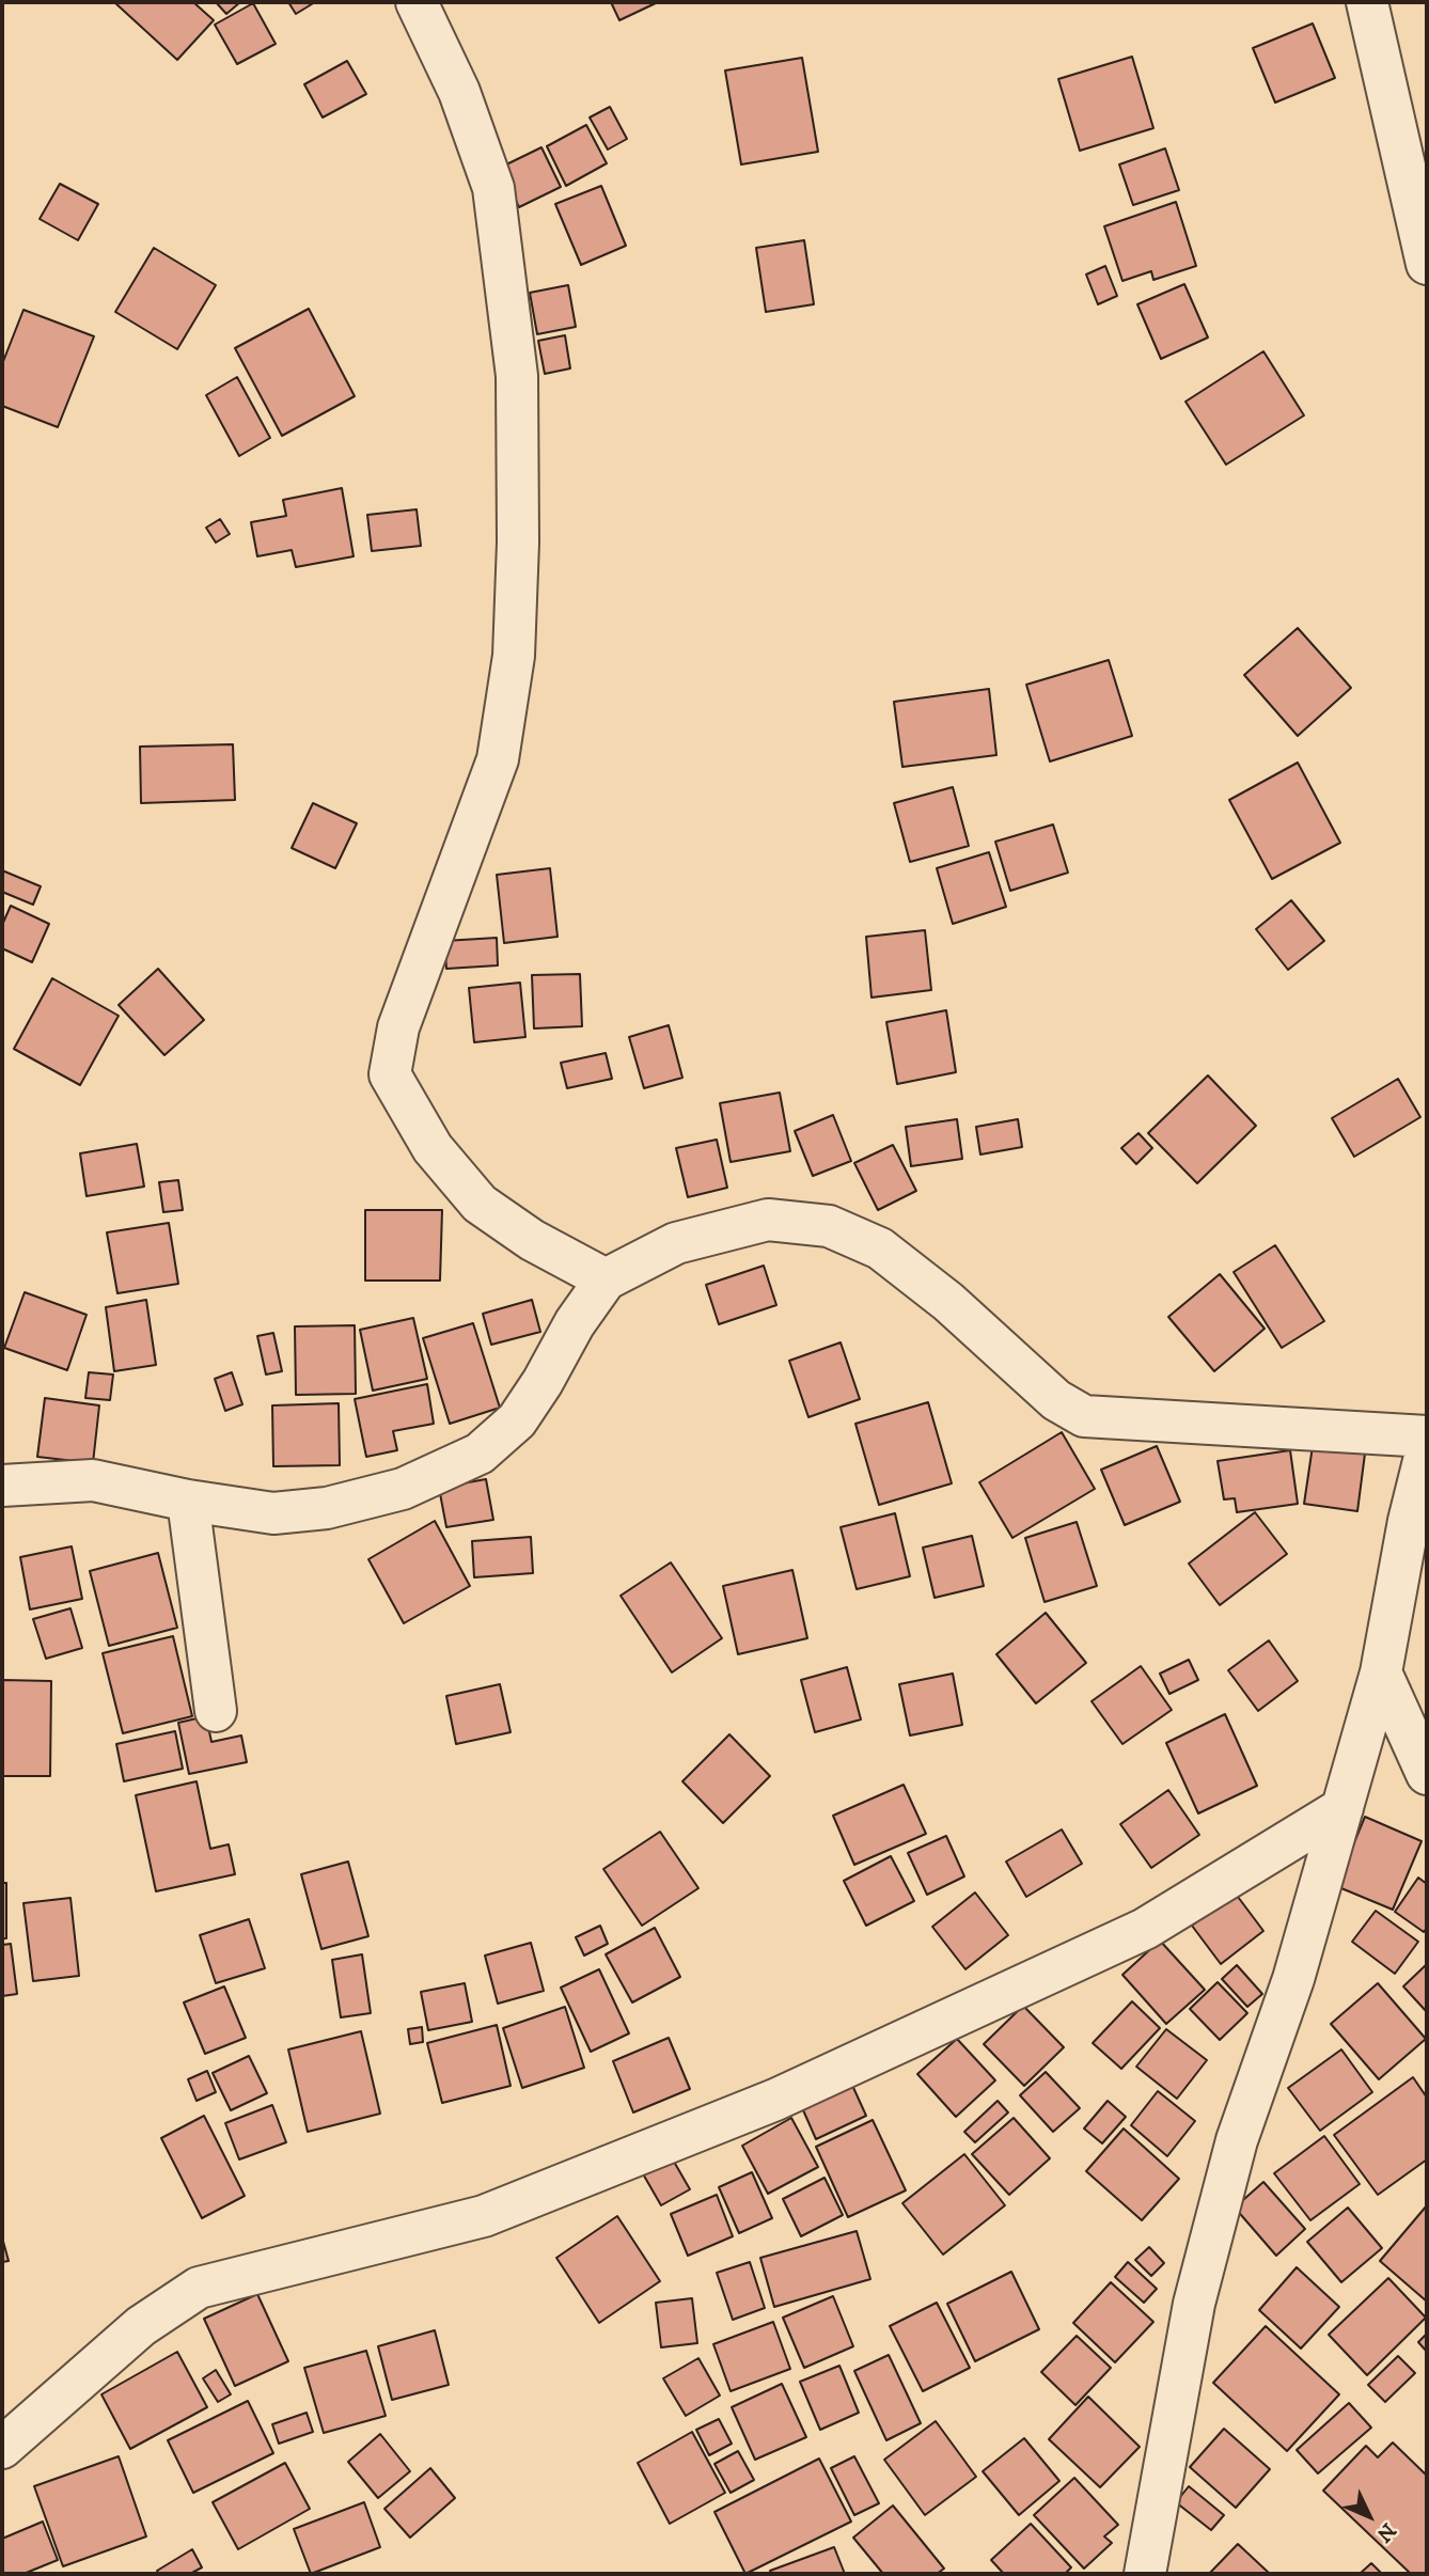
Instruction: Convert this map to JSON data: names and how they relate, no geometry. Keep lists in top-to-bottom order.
{
  "north": "bottom right"
}
